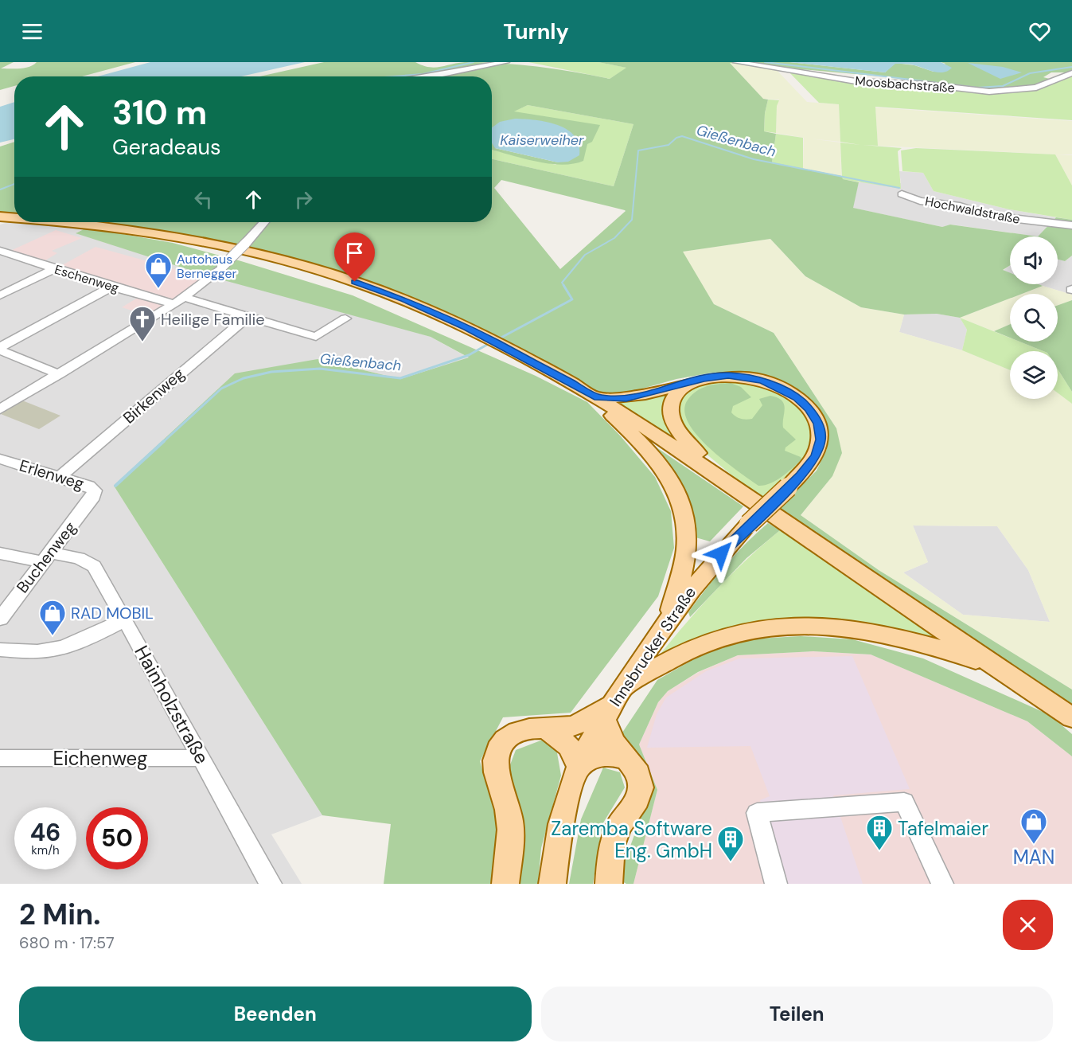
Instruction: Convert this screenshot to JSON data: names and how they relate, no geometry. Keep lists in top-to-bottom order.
{
  "streets": {
    "main road": ["Innsbrucker Straße"],
    "street": [
      "Moosbachstraße",
      "Hochwaldstraße",
      "Eschenweg",
      "Birkenweg",
      "Erlenweg",
      "Buchenweg",
      "Hainholzstraße",
      "Eichenweg"
    ]
  },
  "crossings": [
    ["Eschenweg", "Birkenweg"],
    ["Birkenweg", "Erlenweg"],
    ["Erlenweg", "Buchenweg"],
    ["Buchenweg", "Hainholzstraße"],
    ["Hainholzstraße", "Eichenweg"]
  ],
  "water": ["Kaiserweiher", "Gießenbach"],
  "places": {
    "shop": ["Autohaus Bernegger", "RAD MOBIL", "MAN"],
    "church": ["Heilige Familie"],
    "building": ["Tafelmaier", "Zaremba Software Eng. GmbH"]
  },
  "page": {
    "header": "Turnly",
    "turn": ["310 m", "Geradeaus"],
    "speed": "46 km/h",
    "limit": "50",
    "heading": ["2 Min.", "680 m · 17:57"],
    "buttons": ["Beenden", "Teilen"]
  }
}
